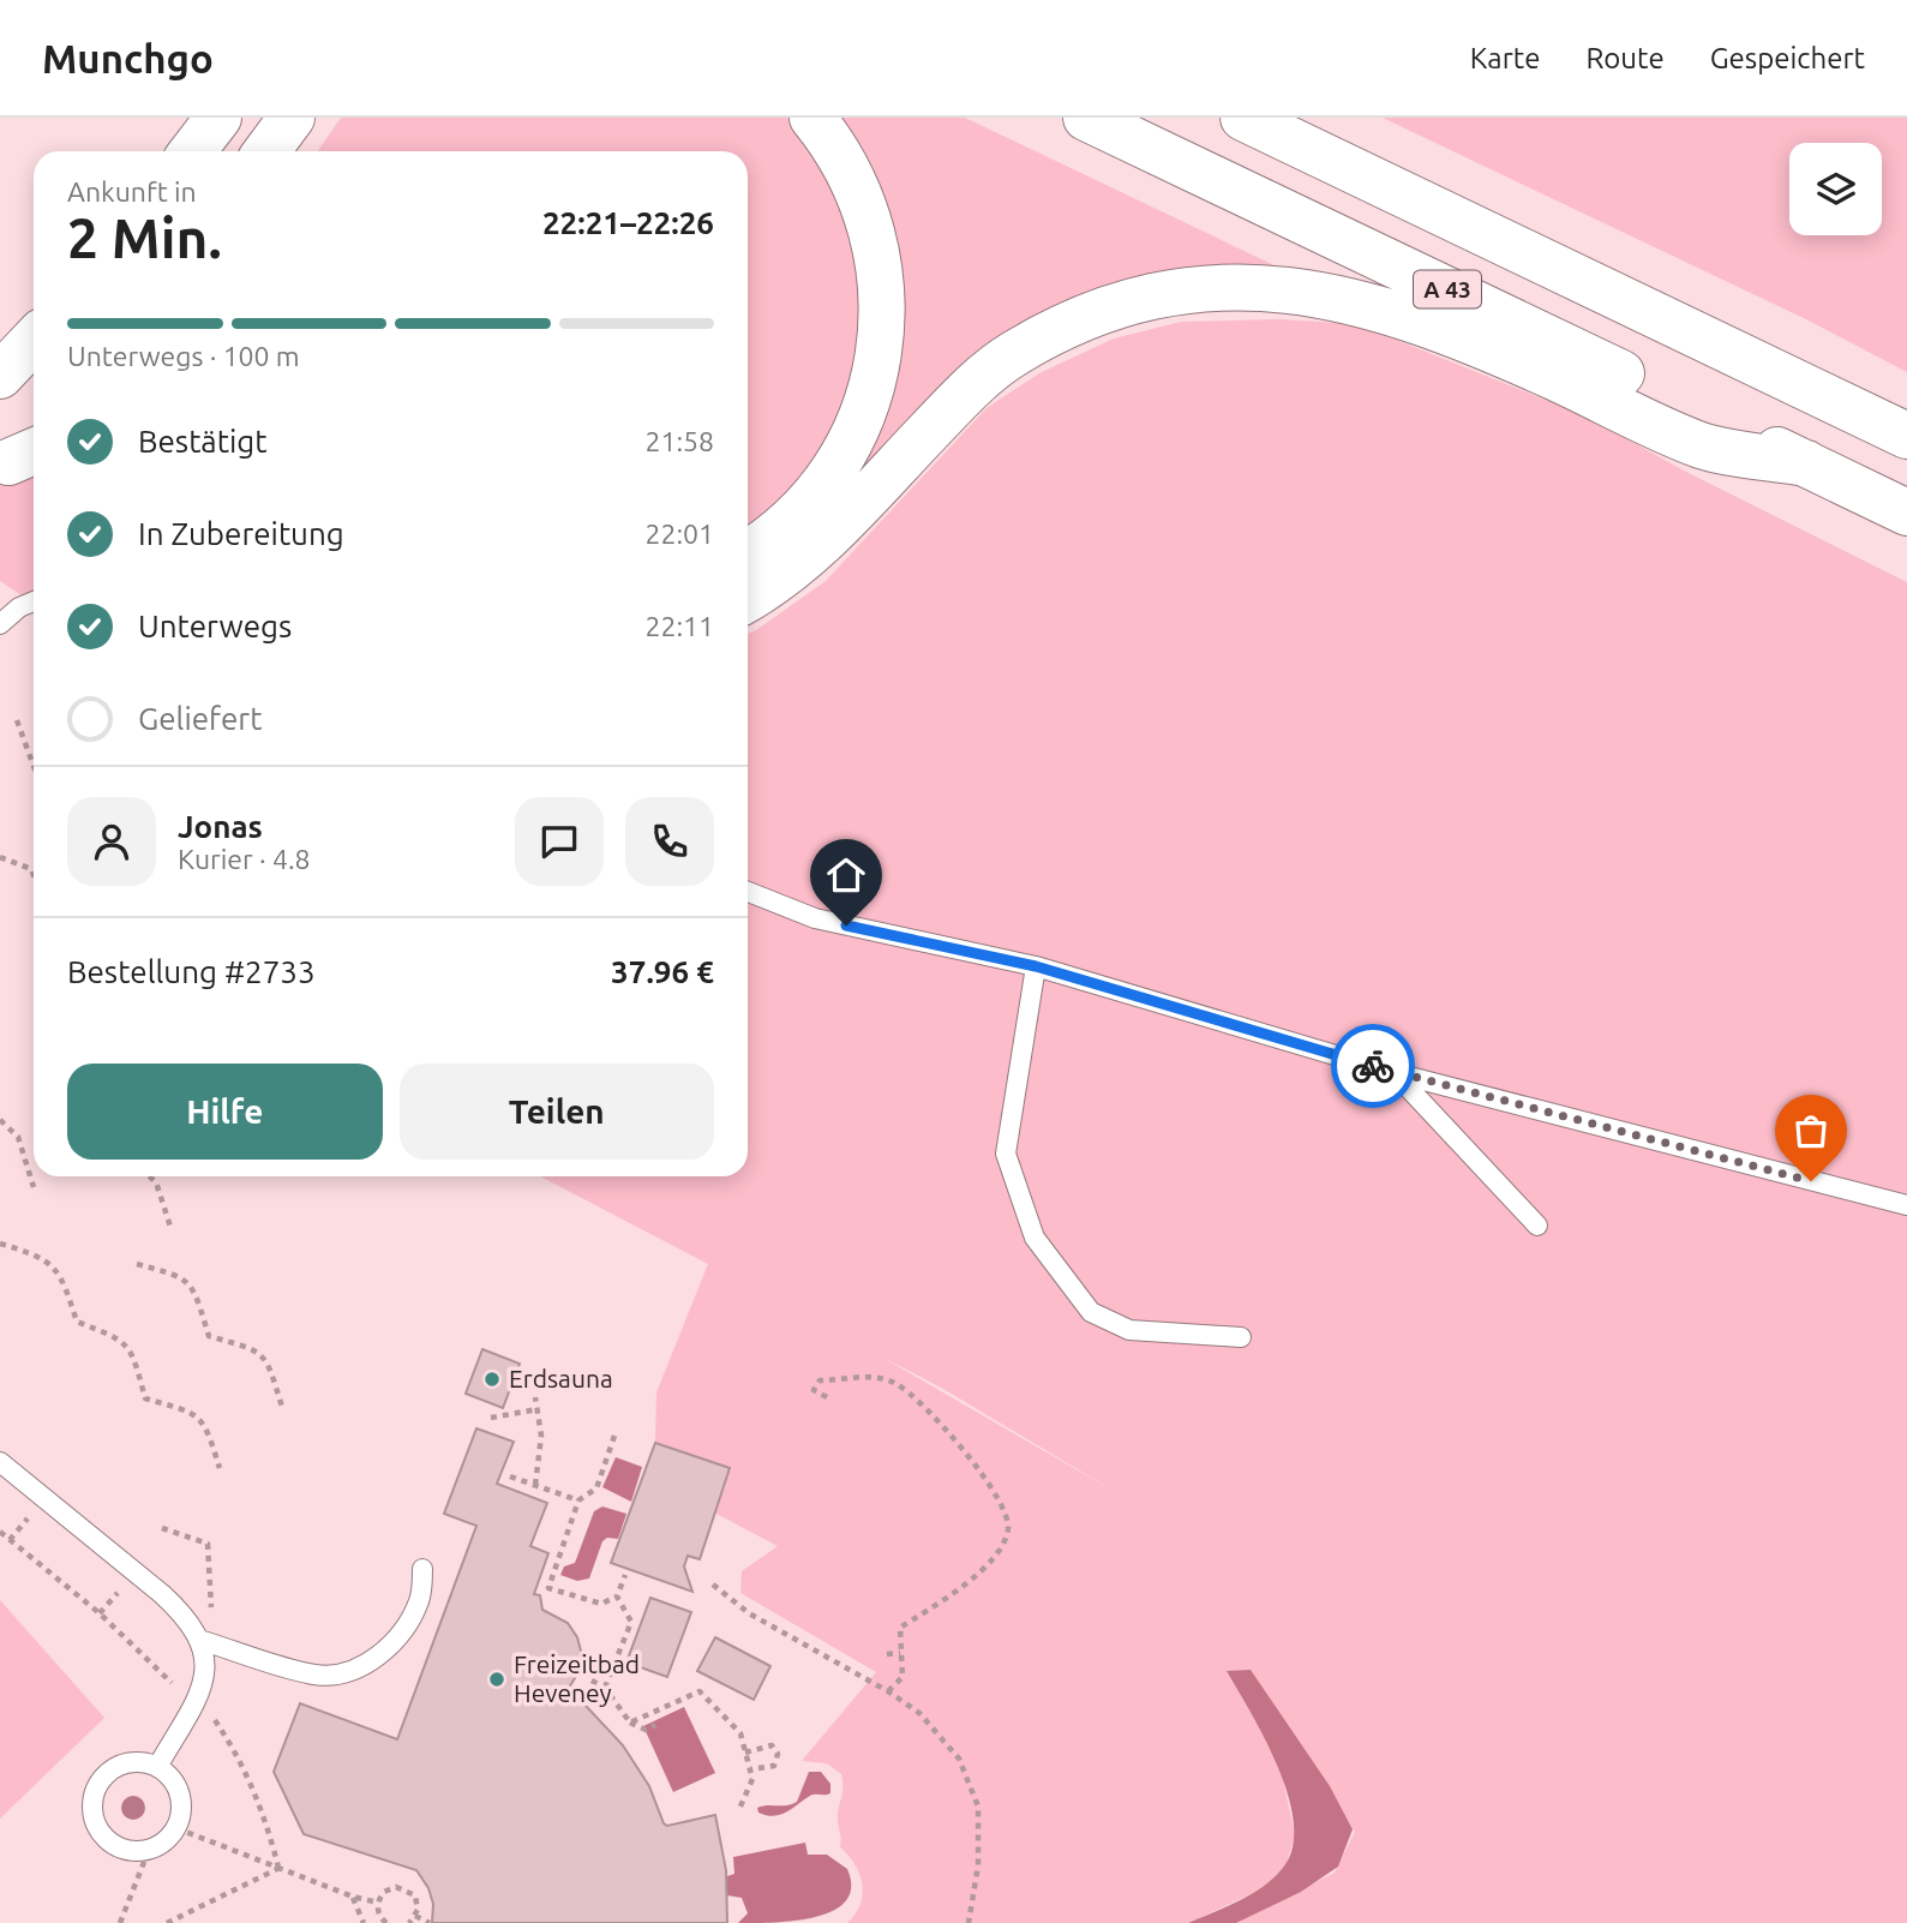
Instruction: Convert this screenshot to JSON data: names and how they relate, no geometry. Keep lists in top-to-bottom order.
{
  "streets": {
    "main road": ["A 43"]
  },
  "places": ["Erdsauna", "Freizeitbad Heveney"],
  "page": {
    "header": "Munchgo",
    "nav": ["Karte", "Route", "Gespeichert"],
    "heading": ["2 Min.", "Ankunft in", "22:21–22:26"],
    "panel": [
      "Jonas",
      "Kurier · 4.8",
      "Bestellung #2733",
      "37.96 €"
    ],
    "bar": "Unterwegs · 100 m",
    "list": [
      ["Bestätigt", "21:58"],
      ["In Zubereitung", "22:01"],
      ["Unterwegs", "22:11"],
      "Geliefert"
    ],
    "buttons": ["Hilfe", "Teilen"]
  }
}
